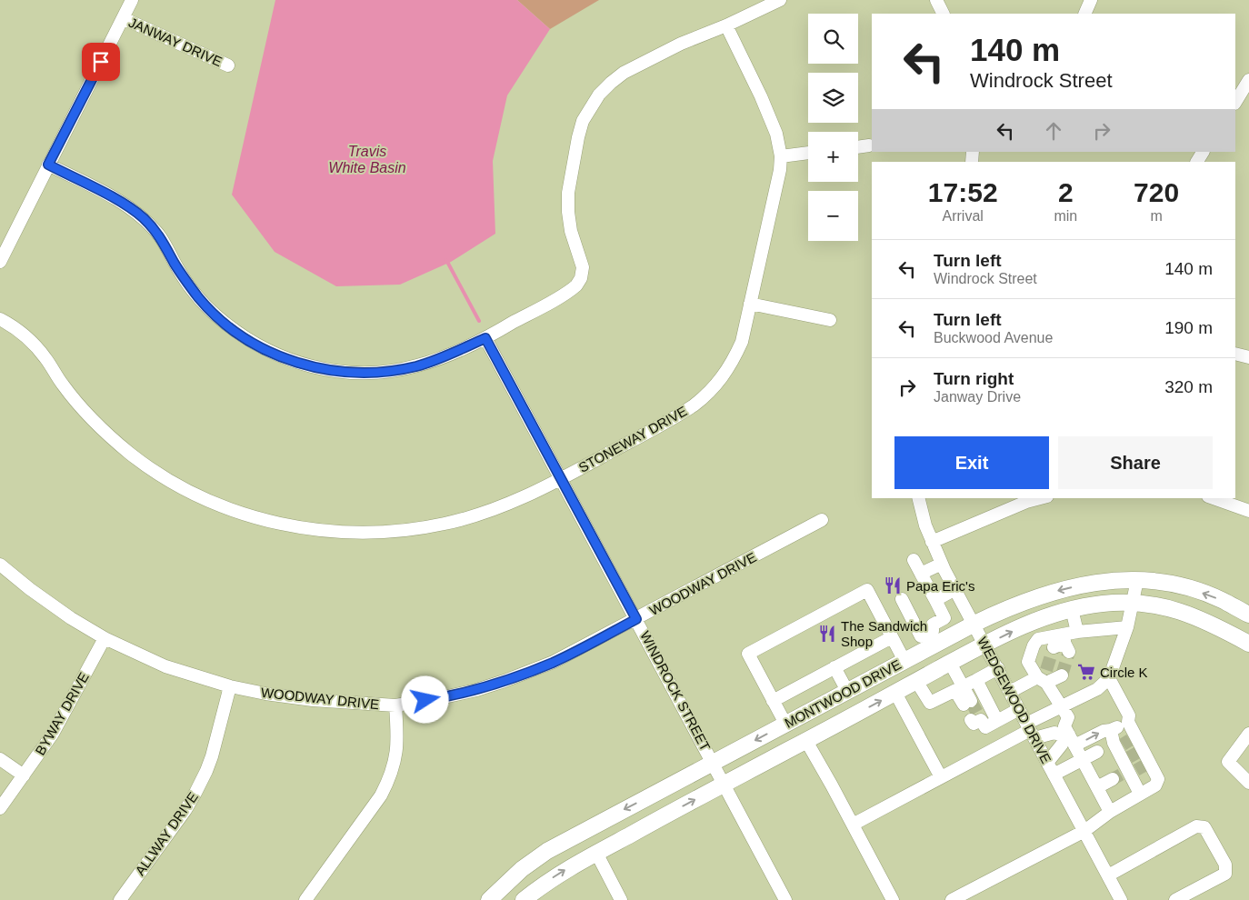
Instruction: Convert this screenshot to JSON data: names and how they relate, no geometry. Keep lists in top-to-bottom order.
{
  "streets": {
    "main road": ["MONTWOOD DRIVE"],
    "street": [
      "JANWAY DRIVE",
      "STONEWAY DRIVE",
      "WOODWAY DRIVE",
      "WINDROCK STREET",
      "WEDGEWOOD DRIVE",
      "BYWAY DRIVE",
      "ALLWAY DRIVE"
    ]
  },
  "crossings": [
    ["STONEWAY DRIVE", "WINDROCK STREET"],
    ["WOODWAY DRIVE", "WINDROCK STREET"],
    ["WOODWAY DRIVE", "BYWAY DRIVE"],
    ["WOODWAY DRIVE", "ALLWAY DRIVE"],
    ["WINDROCK STREET", "MONTWOOD DRIVE"],
    ["MONTWOOD DRIVE", "WEDGEWOOD DRIVE"]
  ],
  "water": ["Travis White Basin"],
  "places": {
    "restaurant": ["Papa Eric's", "The Sandwich Shop"],
    "supermarket": ["Circle K"]
  },
  "page": {
    "map_buttons": ["+", "−"],
    "turn": ["140 m", "Windrock Street"],
    "eta": [
      "17:52",
      "Arrival",
      "2",
      "min",
      "720",
      "m"
    ],
    "list": [
      {
        "name": "Turn left",
        "note": "Windrock Street",
        "value": "140 m"
      },
      {
        "name": "Turn left",
        "note": "Buckwood Avenue",
        "value": "190 m"
      },
      {
        "name": "Turn right",
        "note": "Janway Drive",
        "value": "320 m"
      }
    ],
    "buttons": ["Exit", "Share"]
  }
}
